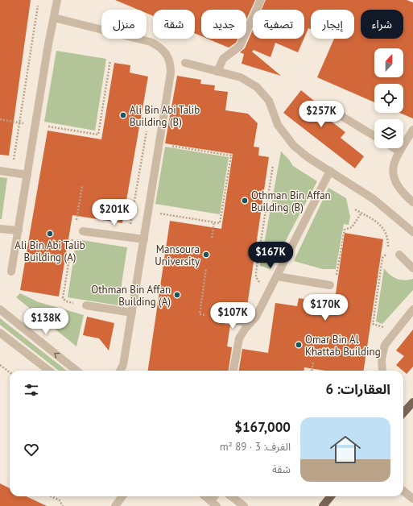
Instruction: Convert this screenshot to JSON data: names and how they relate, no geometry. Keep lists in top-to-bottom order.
{
  "places": [
    "Ali Bin Abi Talib Building (B)",
    "Othman Bin Affan Building (B)",
    "Ali Bin Abi Talib Building (A)",
    "Mansoura University",
    "Othman Bin Affan Building (A)",
    "Omar Bin Al Khattab Building"
  ],
  "north": "top",
  "page": {
    "chip": [
      "شراء",
      "إيجار",
      "تصفية",
      "جديد",
      "شقة",
      "منزل"
    ],
    "price": [
      "$257K",
      "$201K",
      "$167K",
      "$170K",
      "$107K",
      "$138K"
    ],
    "heading": "العقارات: 6",
    "list": [
      {
        "name": "$167,000",
        "note": "الغرف: 3 · 89 m² · شقة"
      }
    ]
  }
}
